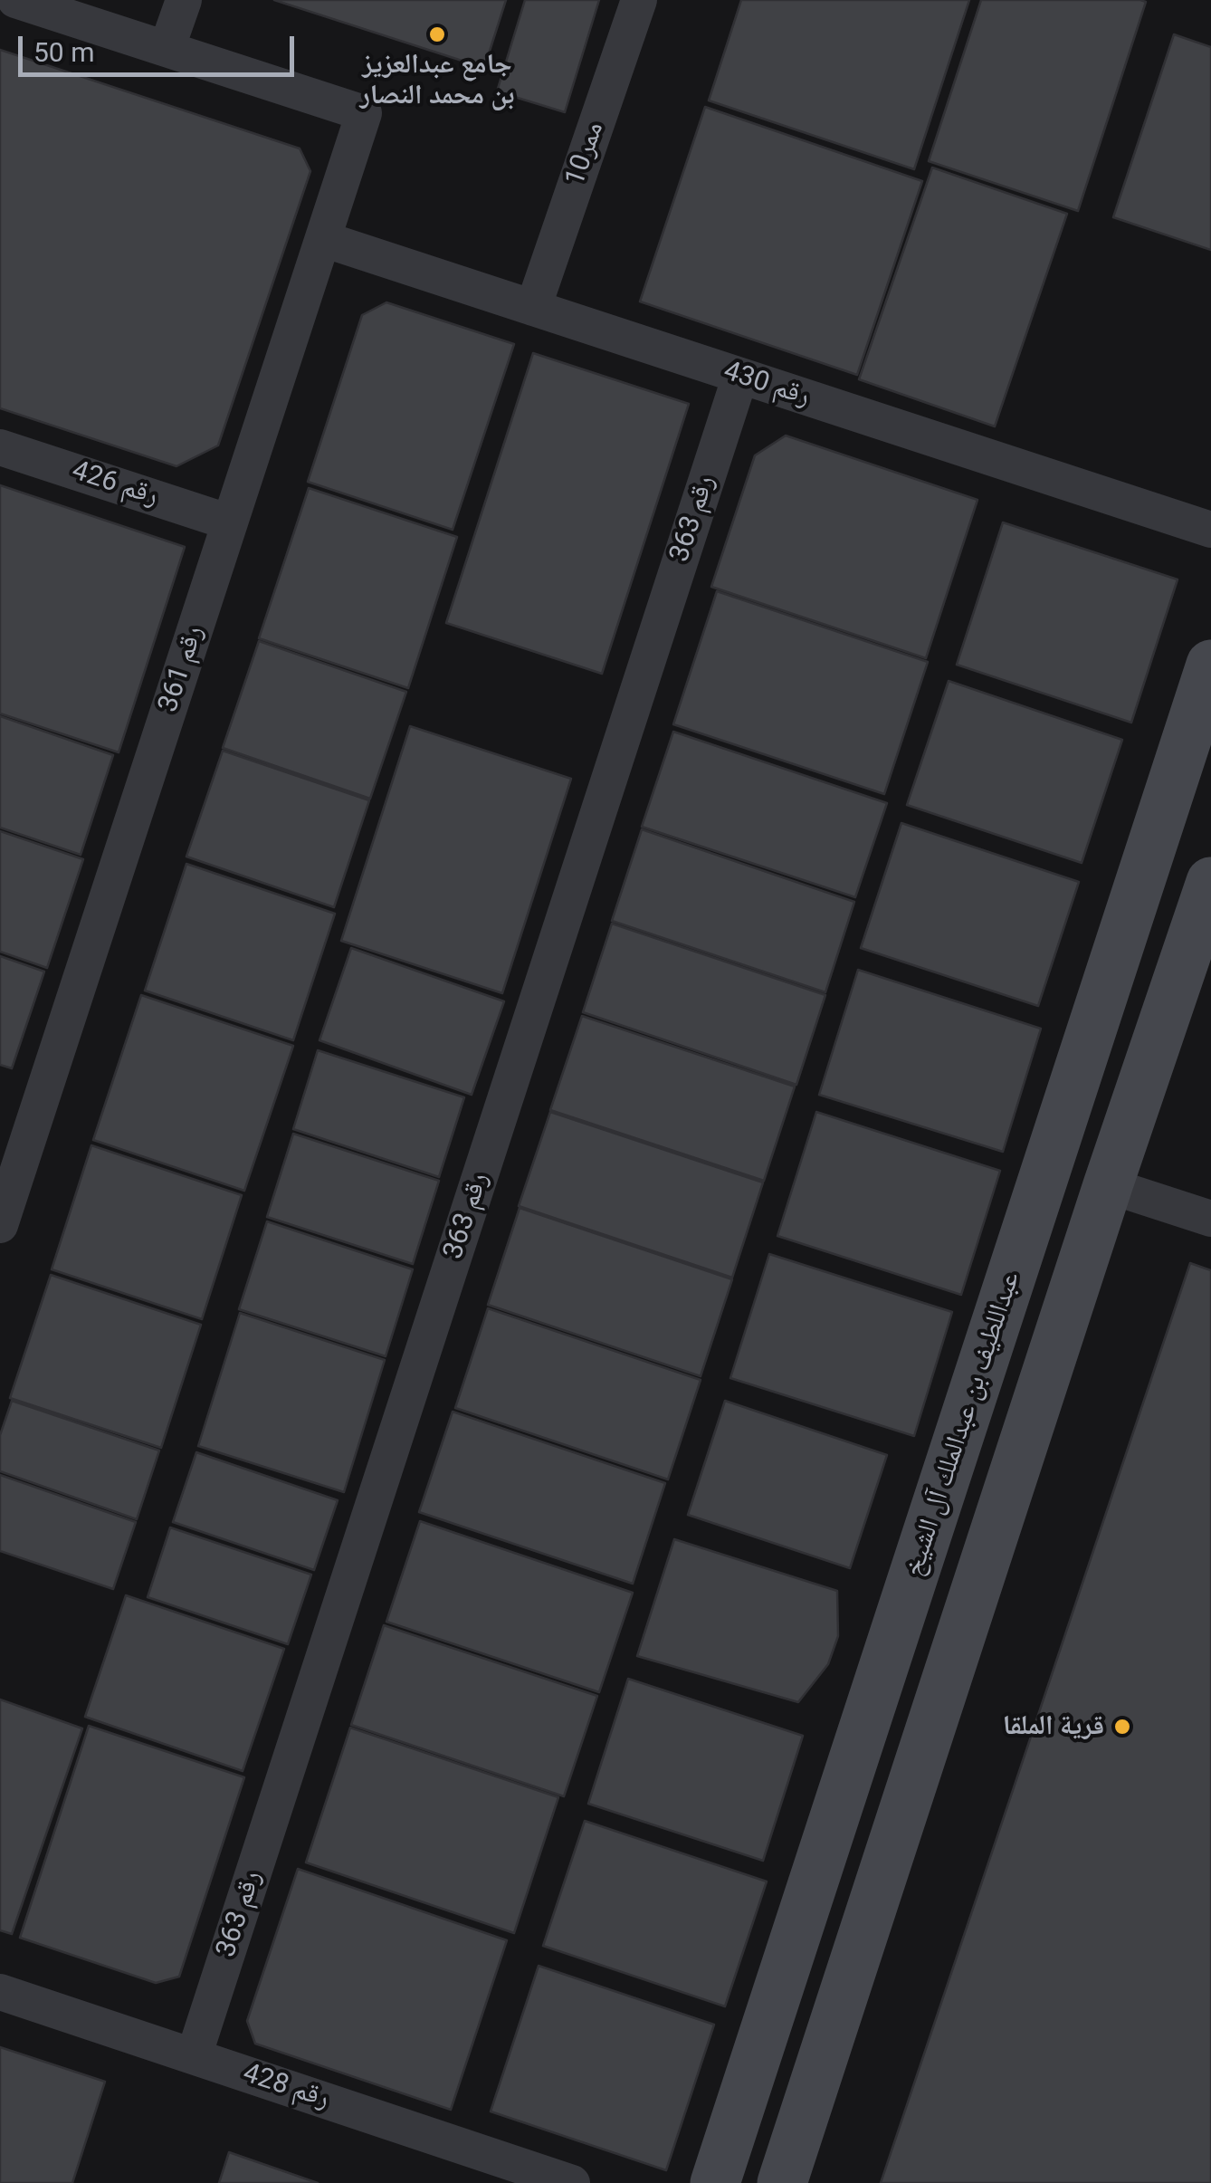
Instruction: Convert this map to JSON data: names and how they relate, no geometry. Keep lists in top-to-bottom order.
{
  "streets": {
    "street": [
      "ممر10",
      "رقم 430",
      "رقم 426",
      "رقم 363",
      "رقم 361",
      "عبداللطيف بن عبدالملك آل الشيخ",
      "رقم 428"
    ]
  },
  "crossings": [
    ["ممر10", "رقم 430"],
    ["رقم 430", "رقم 363"],
    ["رقم 430", "رقم 361"],
    ["رقم 426", "رقم 361"],
    ["رقم 363", "رقم 428"]
  ],
  "places": ["جامع عبدالعزيز بن محمد النصار", "قرية الملقا"],
  "scale_bar": "50 m"
}
